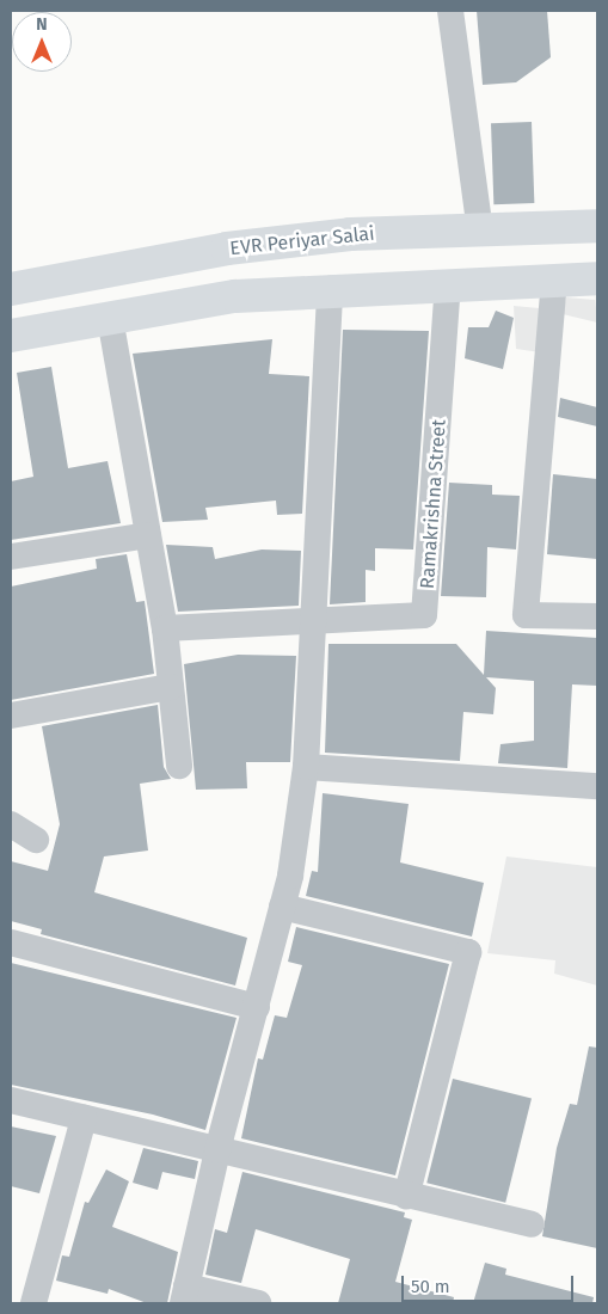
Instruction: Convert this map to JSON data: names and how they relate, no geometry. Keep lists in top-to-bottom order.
{
  "streets": {
    "main road": ["EVR Periyar Salai"],
    "street": ["Ramakrishna Street"]
  },
  "scale_bar": "50 m",
  "north": "top"
}
